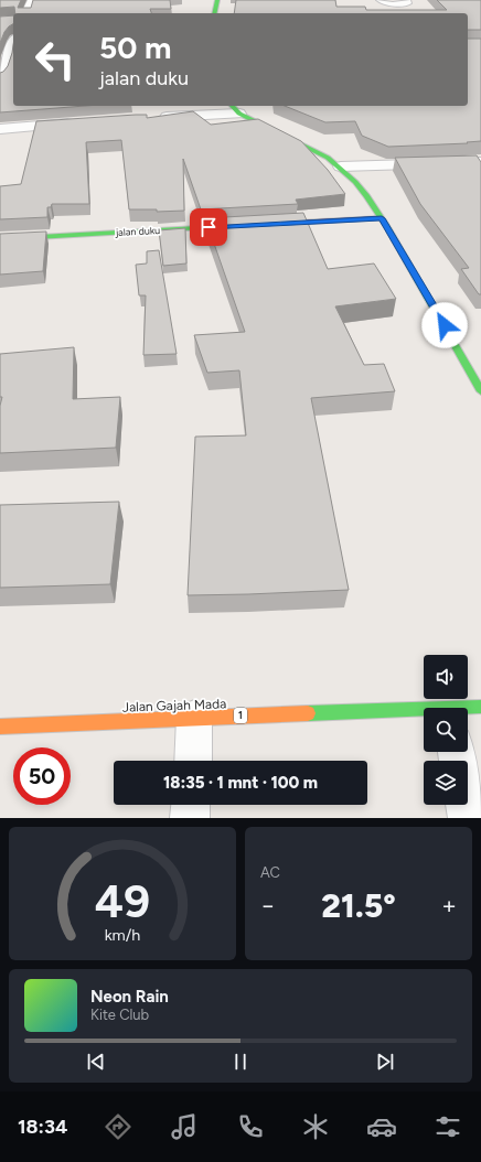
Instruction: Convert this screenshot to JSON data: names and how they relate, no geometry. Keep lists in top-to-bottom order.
{
  "streets": {
    "main road": ["jalan duku", "Jalan Gajah Mada", "1"]
  },
  "page": {
    "turn": ["50 m", "jalan duku"],
    "limit": "50",
    "trip": "18:35 · 1 mnt · 100 m",
    "tile": "AC",
    "heat": ["−", "21.5°", "+"],
    "song": ["Neon Rain", "Kite Club"],
    "tabs": "18:34",
    "gauge": ["49", "km/h"]
  }
}
